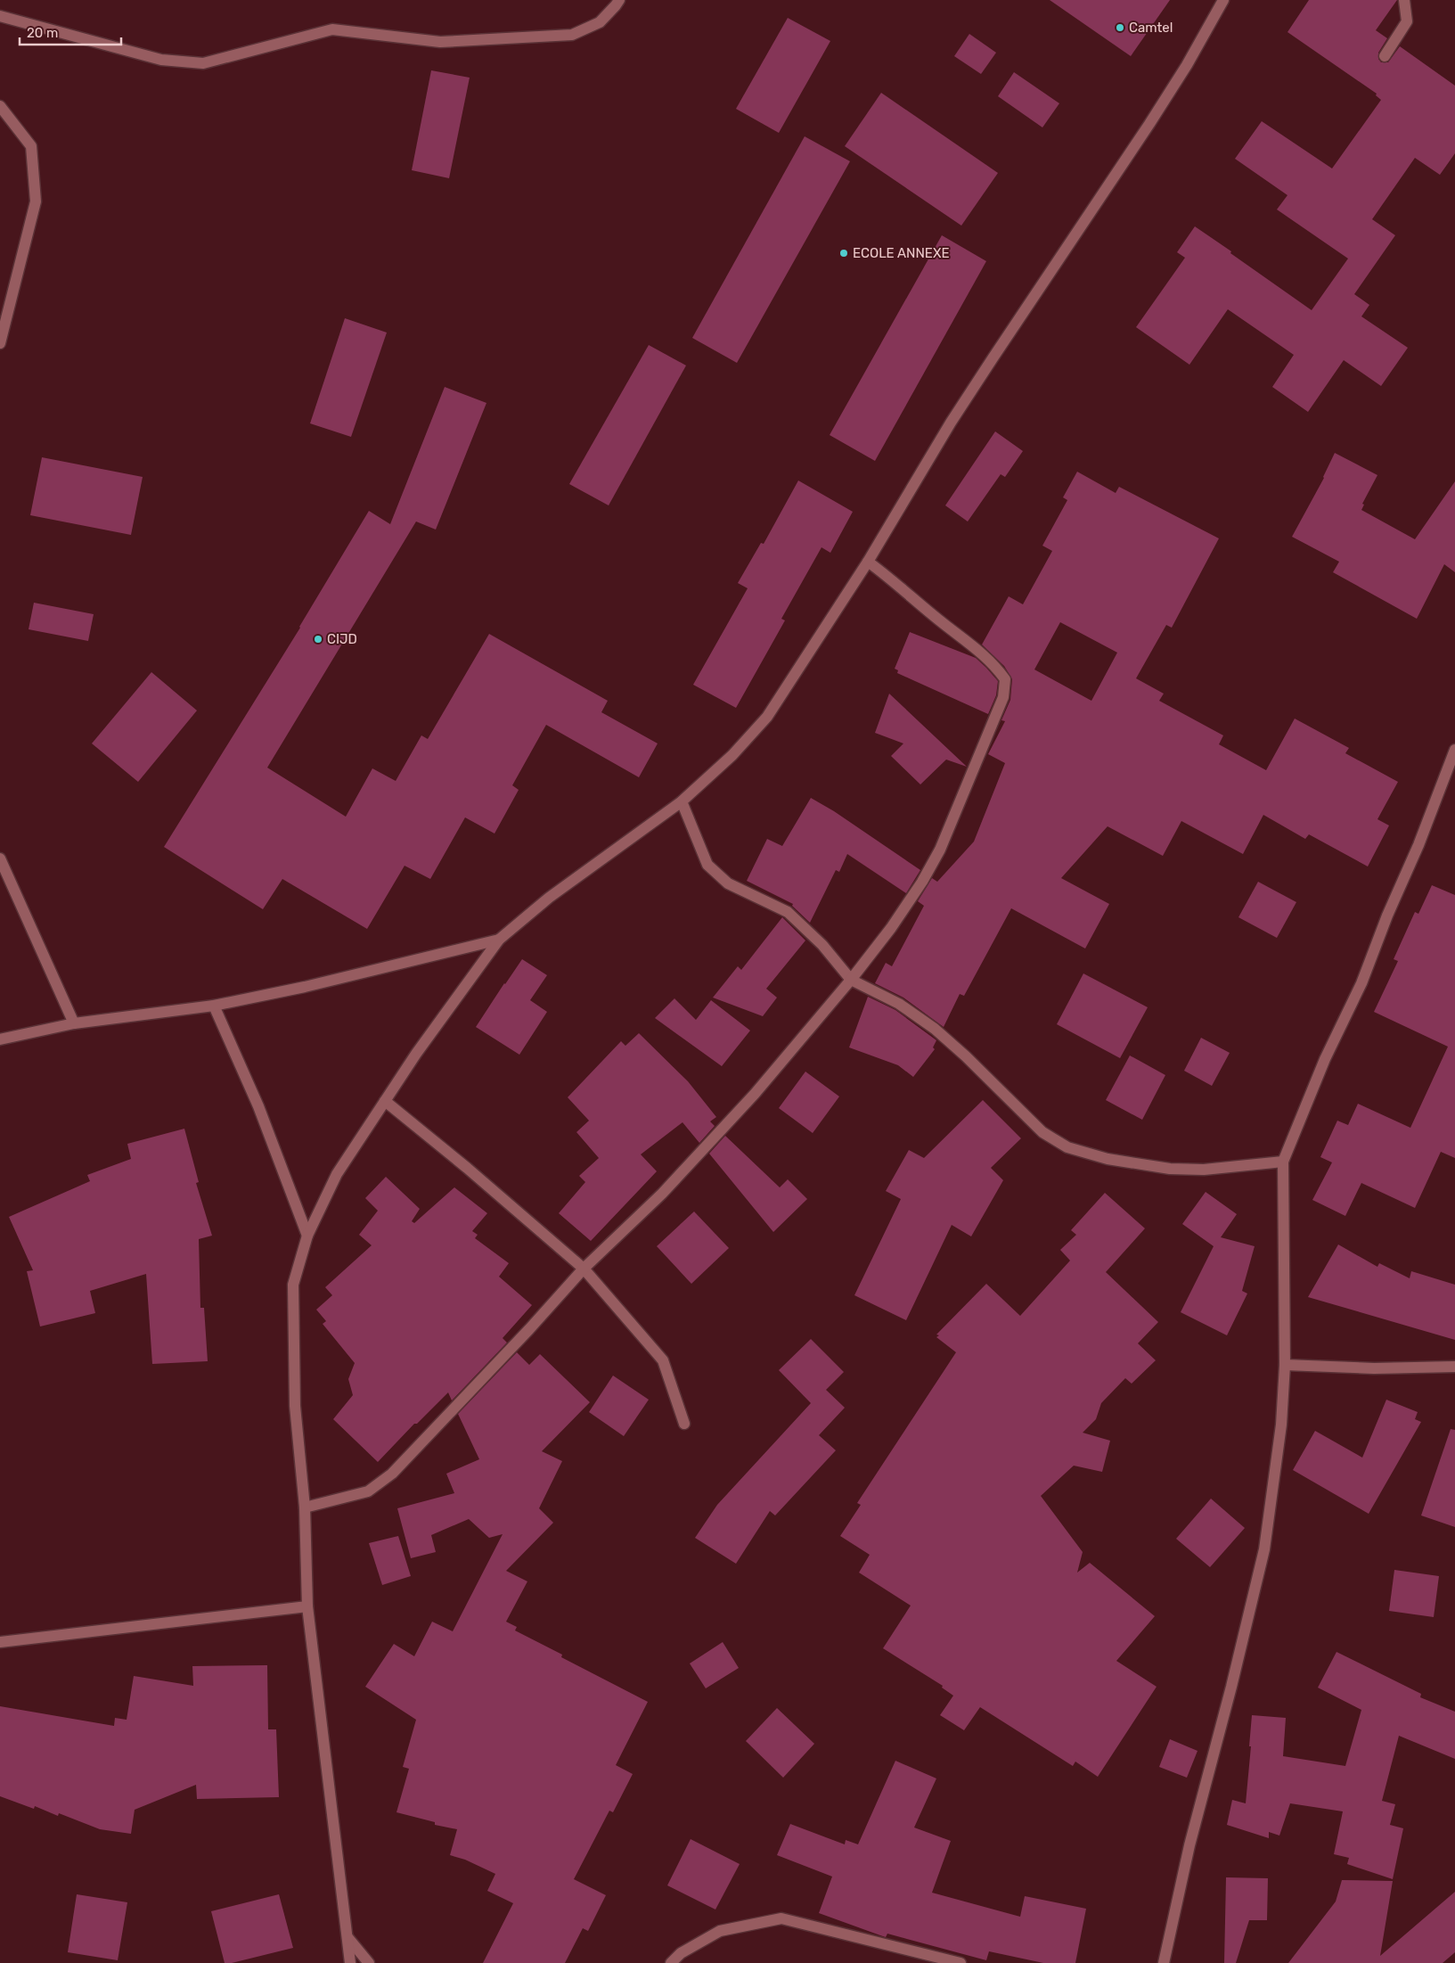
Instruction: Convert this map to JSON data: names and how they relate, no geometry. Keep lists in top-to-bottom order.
{
  "places": ["Camtel", "ECOLE ANNEXE", "CIJD"],
  "scale_bar": "20 m"
}
